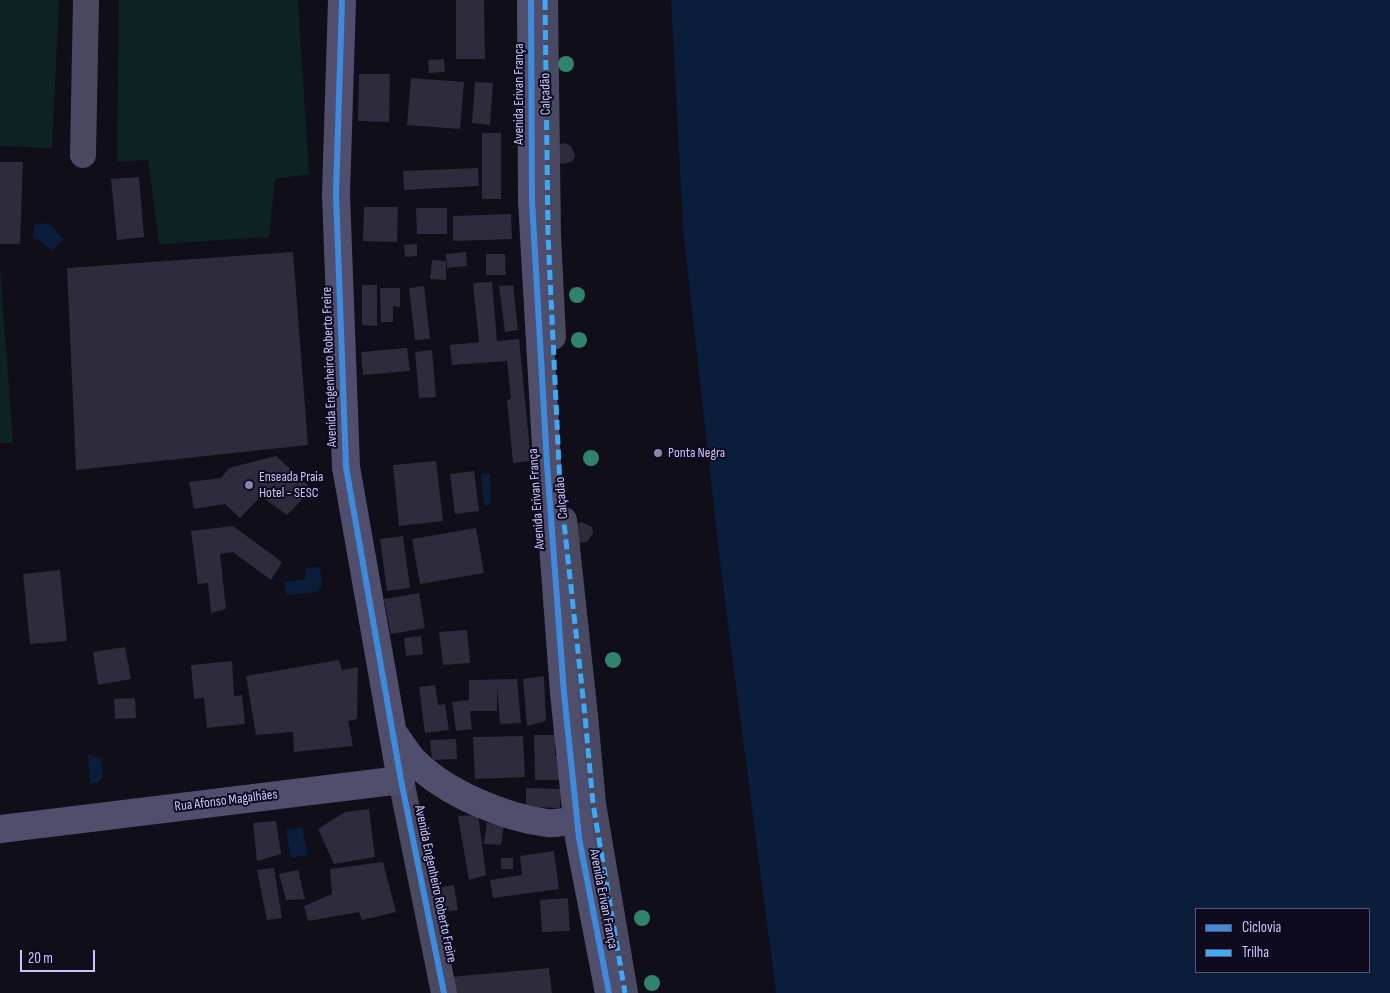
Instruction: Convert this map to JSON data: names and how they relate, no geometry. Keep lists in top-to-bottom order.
{
  "streets": {
    "street": [
      "Avenida Erivan França",
      "Calçadão",
      "Avenida Engenheiro Roberto Freire",
      "Rua Afonso Magalhães"
    ]
  },
  "crossings": [
    ["Avenida Erivan França", "Avenida Engenheiro Roberto Freire"],
    ["Avenida Engenheiro Roberto Freire", "Rua Afonso Magalhães"]
  ],
  "places": ["Ponta Negra", "Enseada Praia Hotel - SESC"],
  "legend": ["Ciclovia", "Trilha"],
  "scale_bar": "20 m"
}
